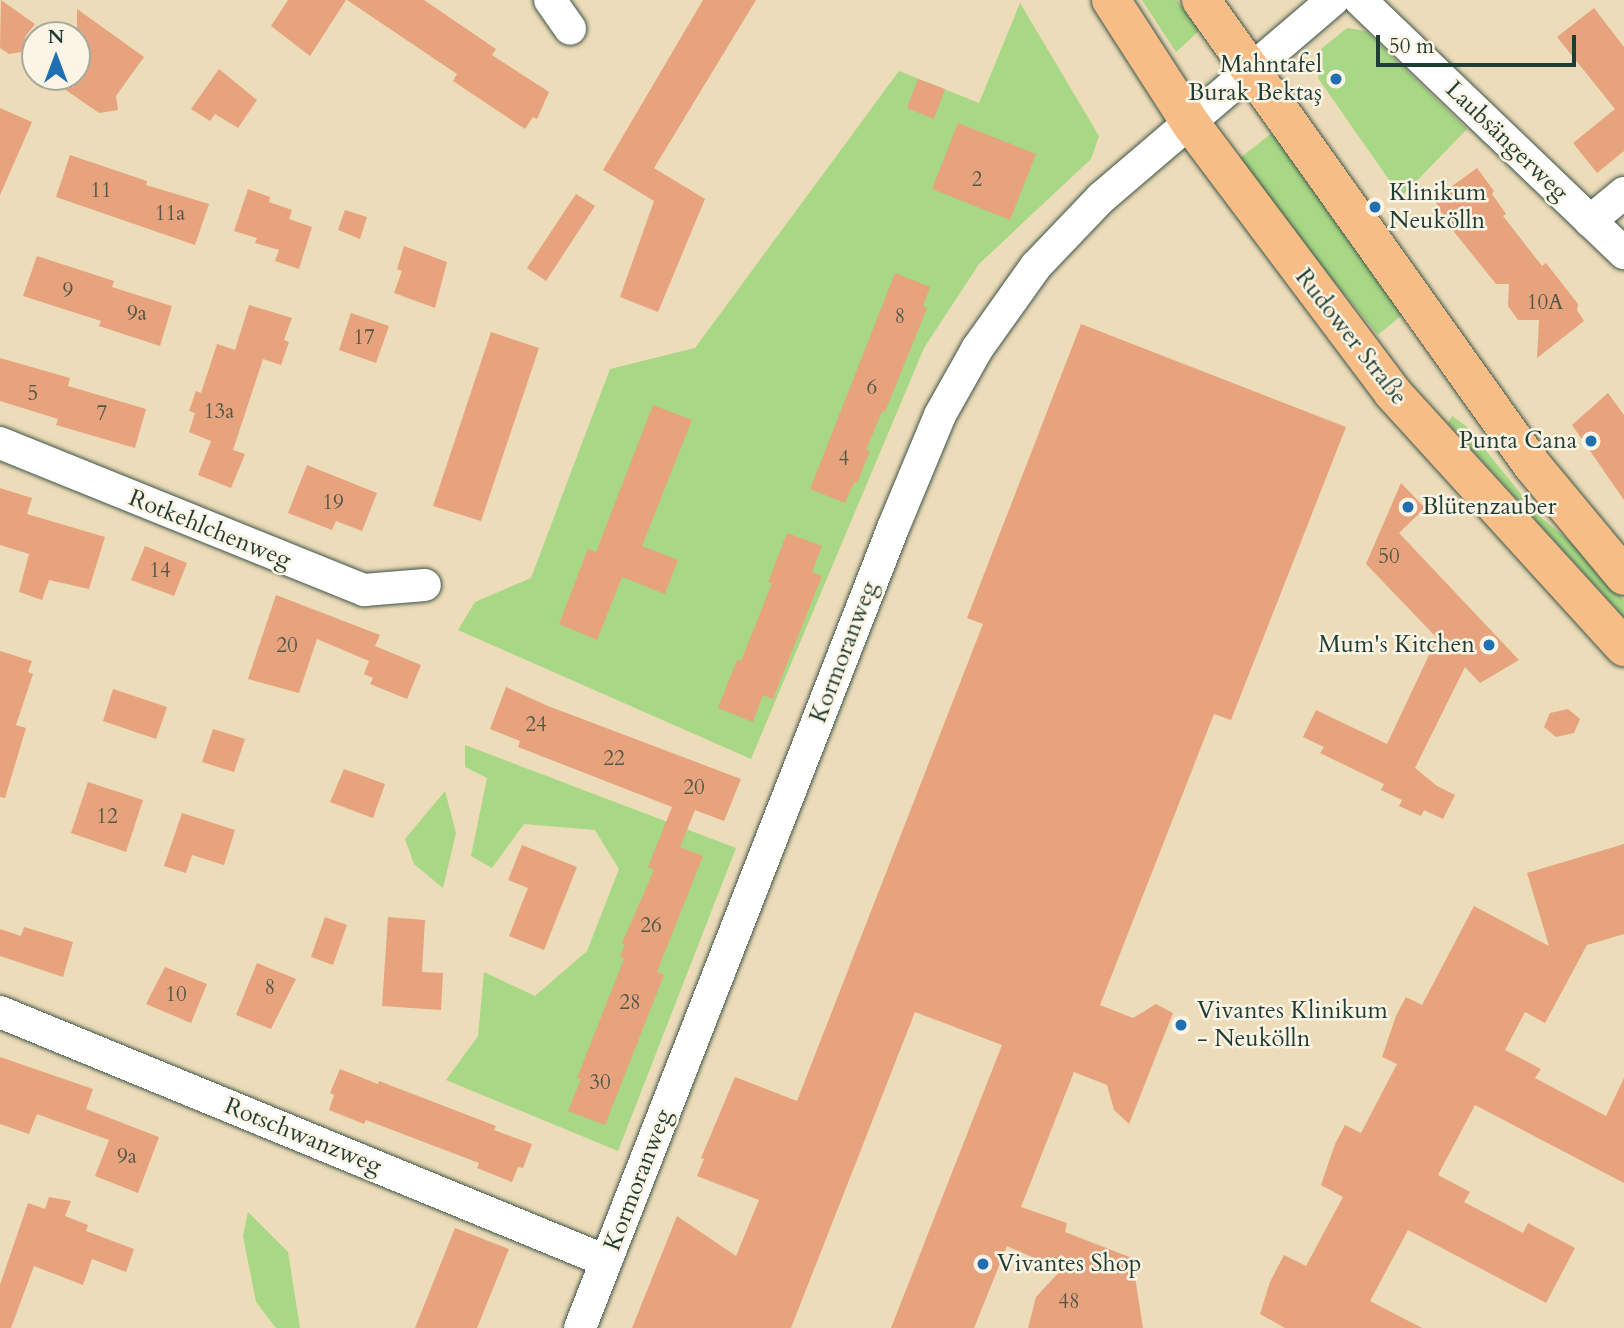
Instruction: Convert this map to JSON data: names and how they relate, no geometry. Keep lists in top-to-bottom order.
{
  "streets": {
    "main road": ["Rudower Straße"],
    "street": [
      "Laubsängerweg",
      "Rotkehlchenweg",
      "Kormoranweg",
      "Rotschwanzweg"
    ]
  },
  "crossings": [
    ["Rudower Straße", "Kormoranweg"],
    ["Kormoranweg", "Rotschwanzweg"]
  ],
  "places": [
    "Mahntafel Burak Bektaş",
    "Klinikum Neukölln",
    "Punta Cana",
    "Blütenzauber",
    "Mum's Kitchen",
    "Vivantes Klinikum - Neukölln",
    "Vivantes Shop"
  ],
  "house_numbers": [
    "2",
    "11",
    "11a",
    "9",
    "10A",
    "9a",
    "8",
    "17",
    "6",
    "5",
    "13a",
    "7",
    "4",
    "19",
    "50",
    "14",
    "20",
    "24",
    "22",
    "20",
    "12",
    "26",
    "8",
    "10",
    "28",
    "30",
    "9a",
    "48"
  ],
  "scale_bar": "50 m",
  "north": "top"
}
